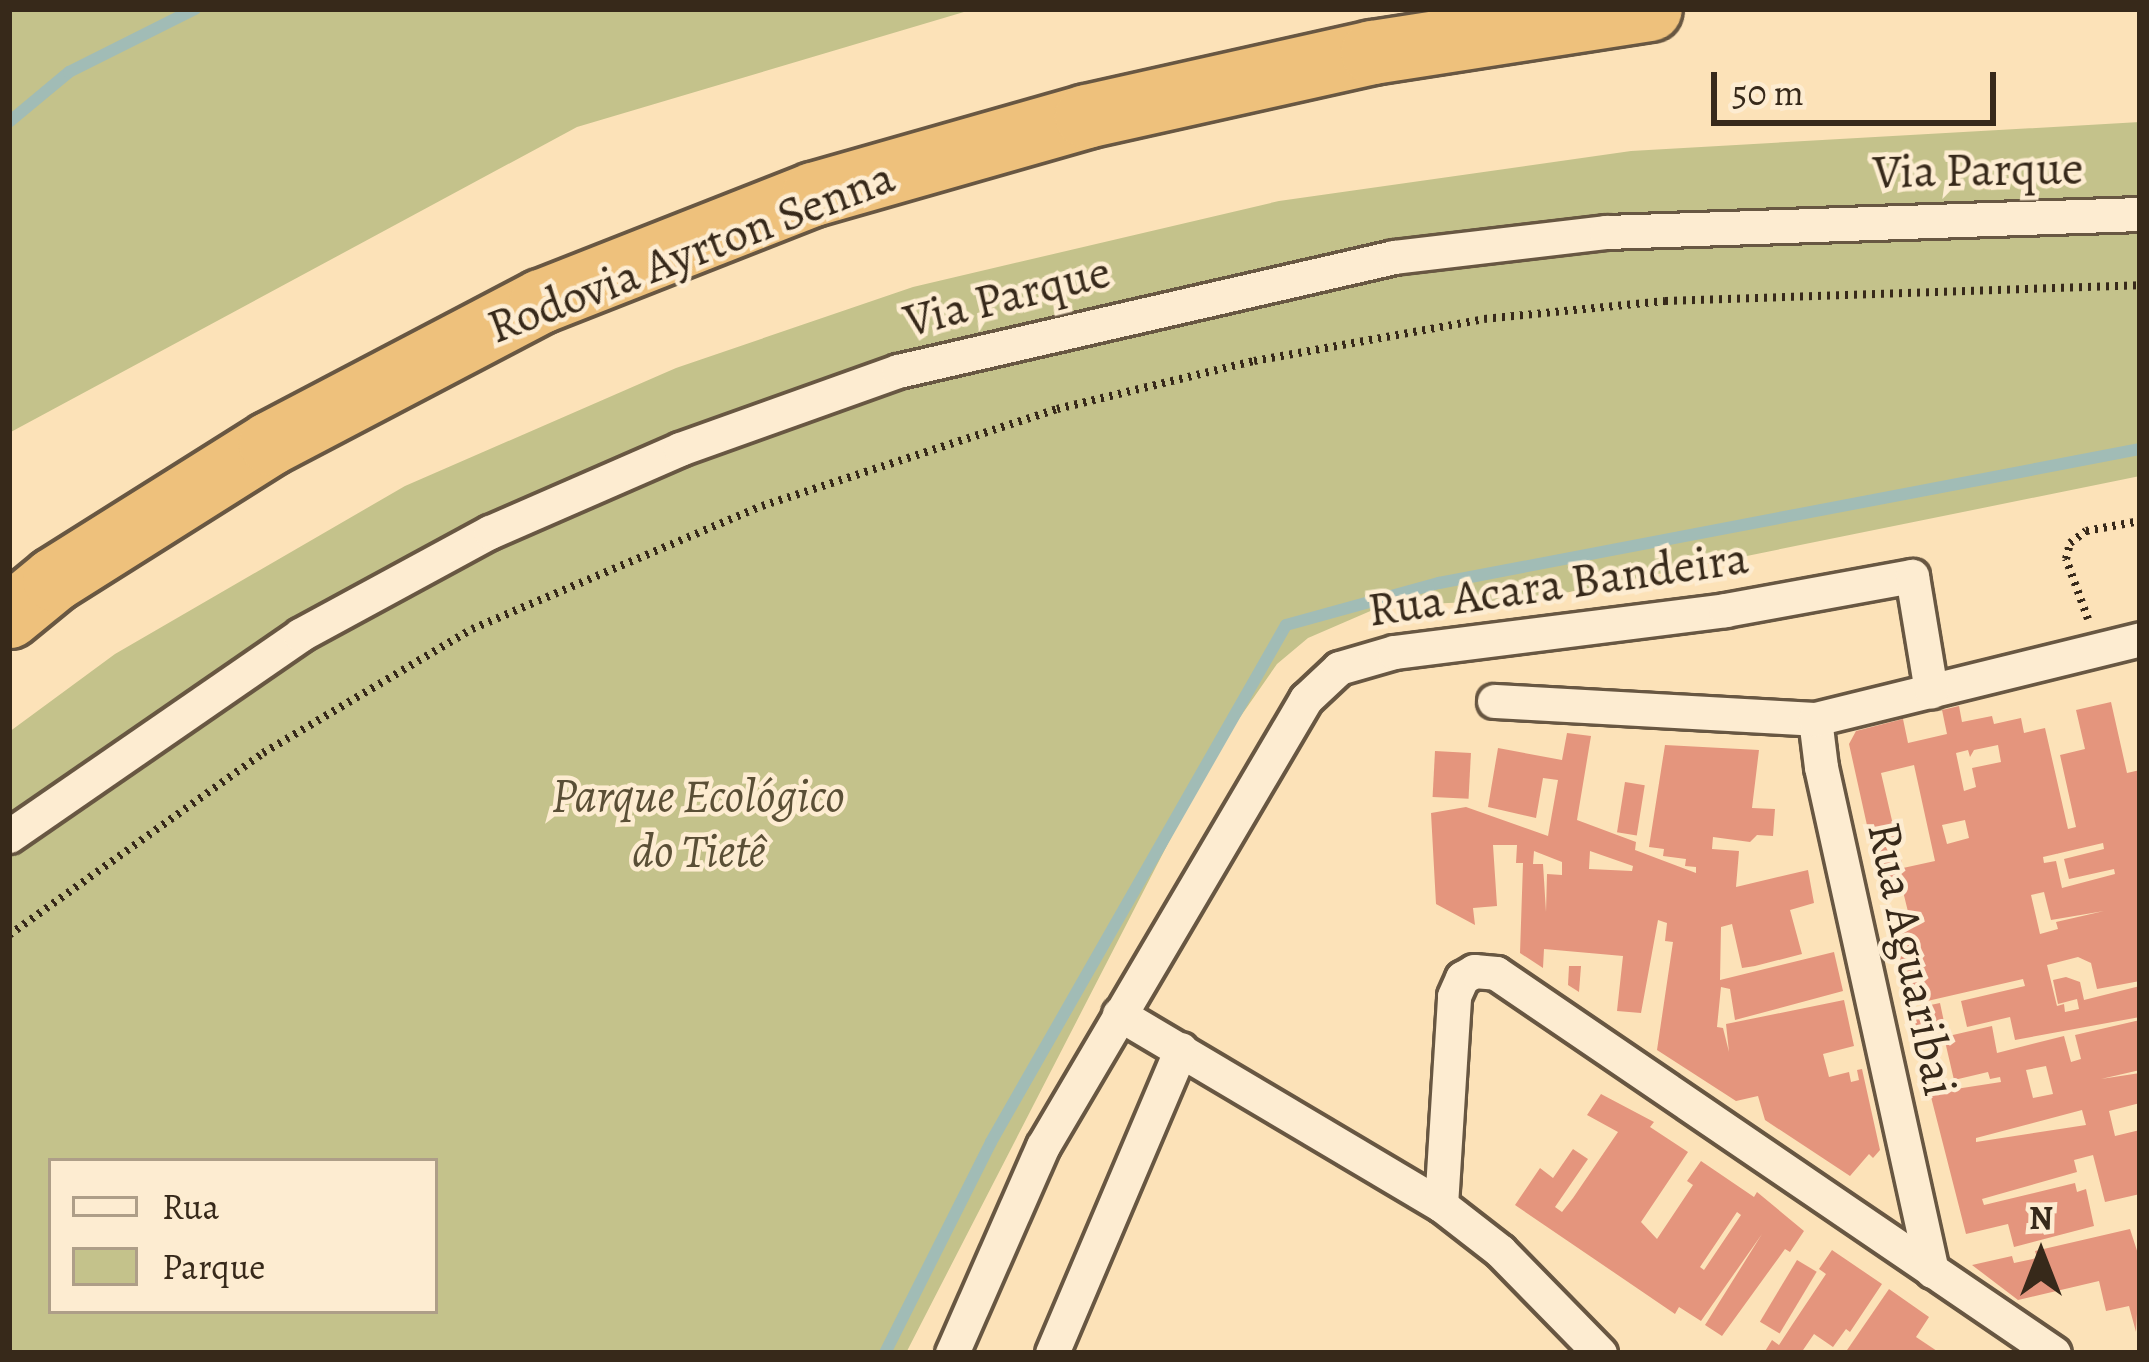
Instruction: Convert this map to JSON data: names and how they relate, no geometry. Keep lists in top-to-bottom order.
{
  "streets": {
    "highway": ["Rodovia Ayrton Senna"],
    "street": ["Via Parque", "Rua Acara Bandeira", "Rua Aguaribai"]
  },
  "parks": ["Parque Ecológico do Tietê"],
  "legend": ["Rua", "Parque"],
  "scale_bar": "50 m",
  "north": "top"
}
